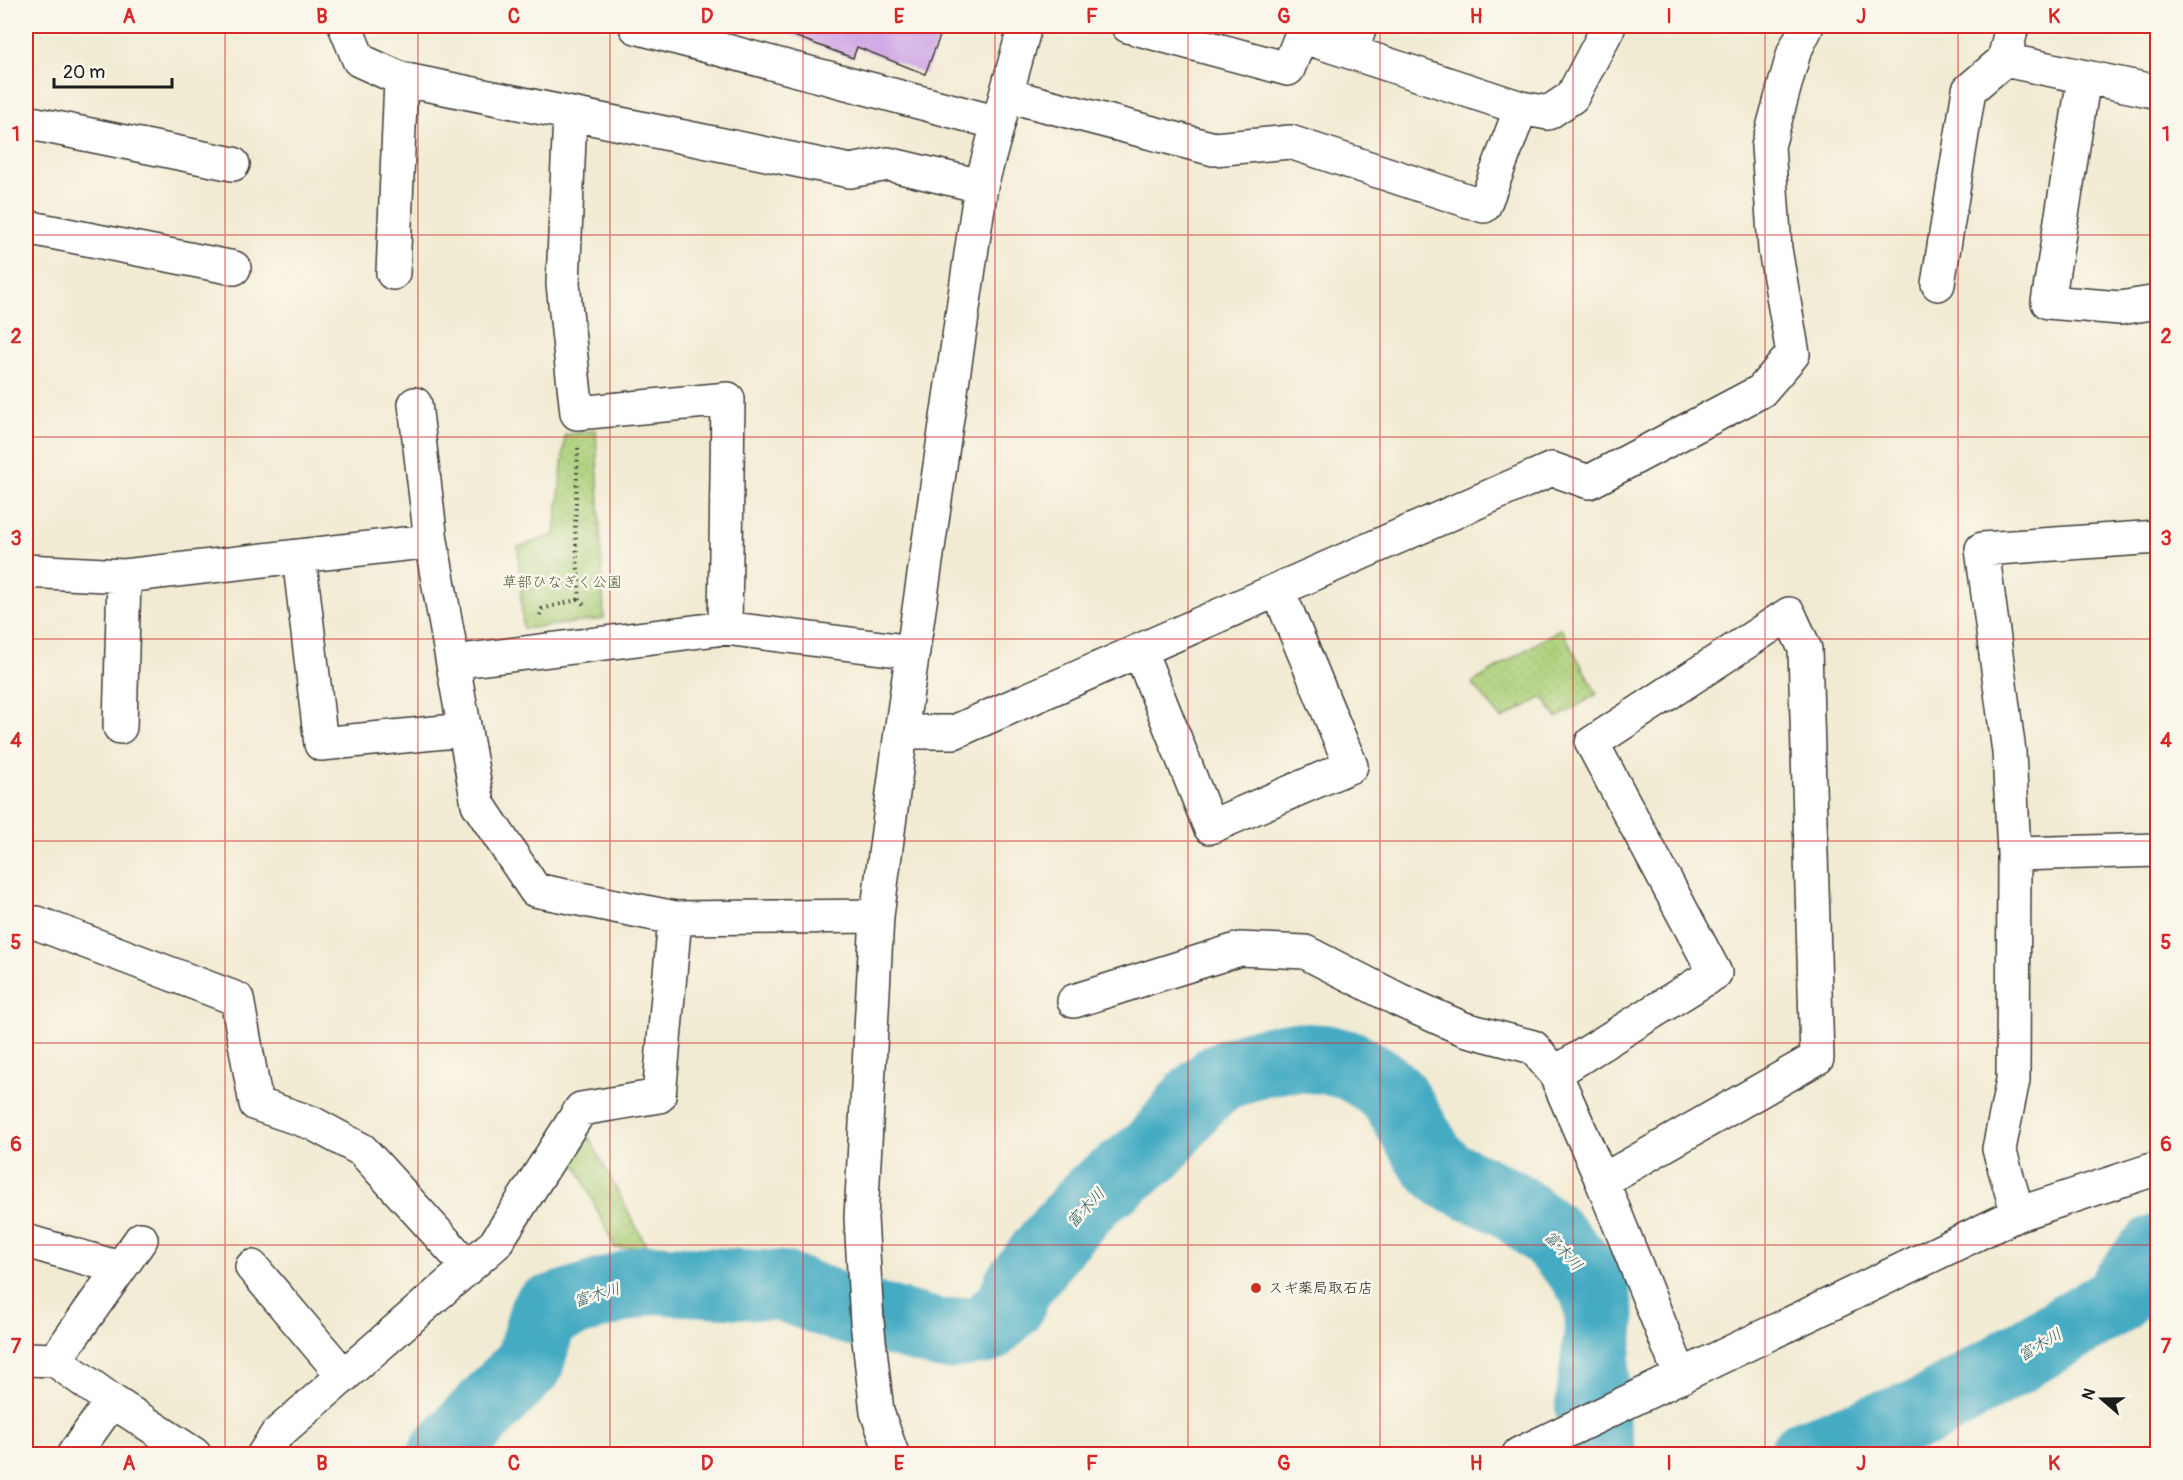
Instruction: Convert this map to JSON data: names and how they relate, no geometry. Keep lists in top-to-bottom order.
{
  "water": ["富木川"],
  "parks": ["草部ひなぎく公園"],
  "places": ["スギ薬局取石店"],
  "scale_bar": "20 m",
  "north": "left",
  "grid": {
    "columns": [
      "A",
      "B",
      "C",
      "D",
      "E",
      "F",
      "G",
      "H",
      "I",
      "J",
      "K"
    ],
    "rows": [
      "1",
      "2",
      "3",
      "4",
      "5",
      "6",
      "7"
    ]
  }
}
